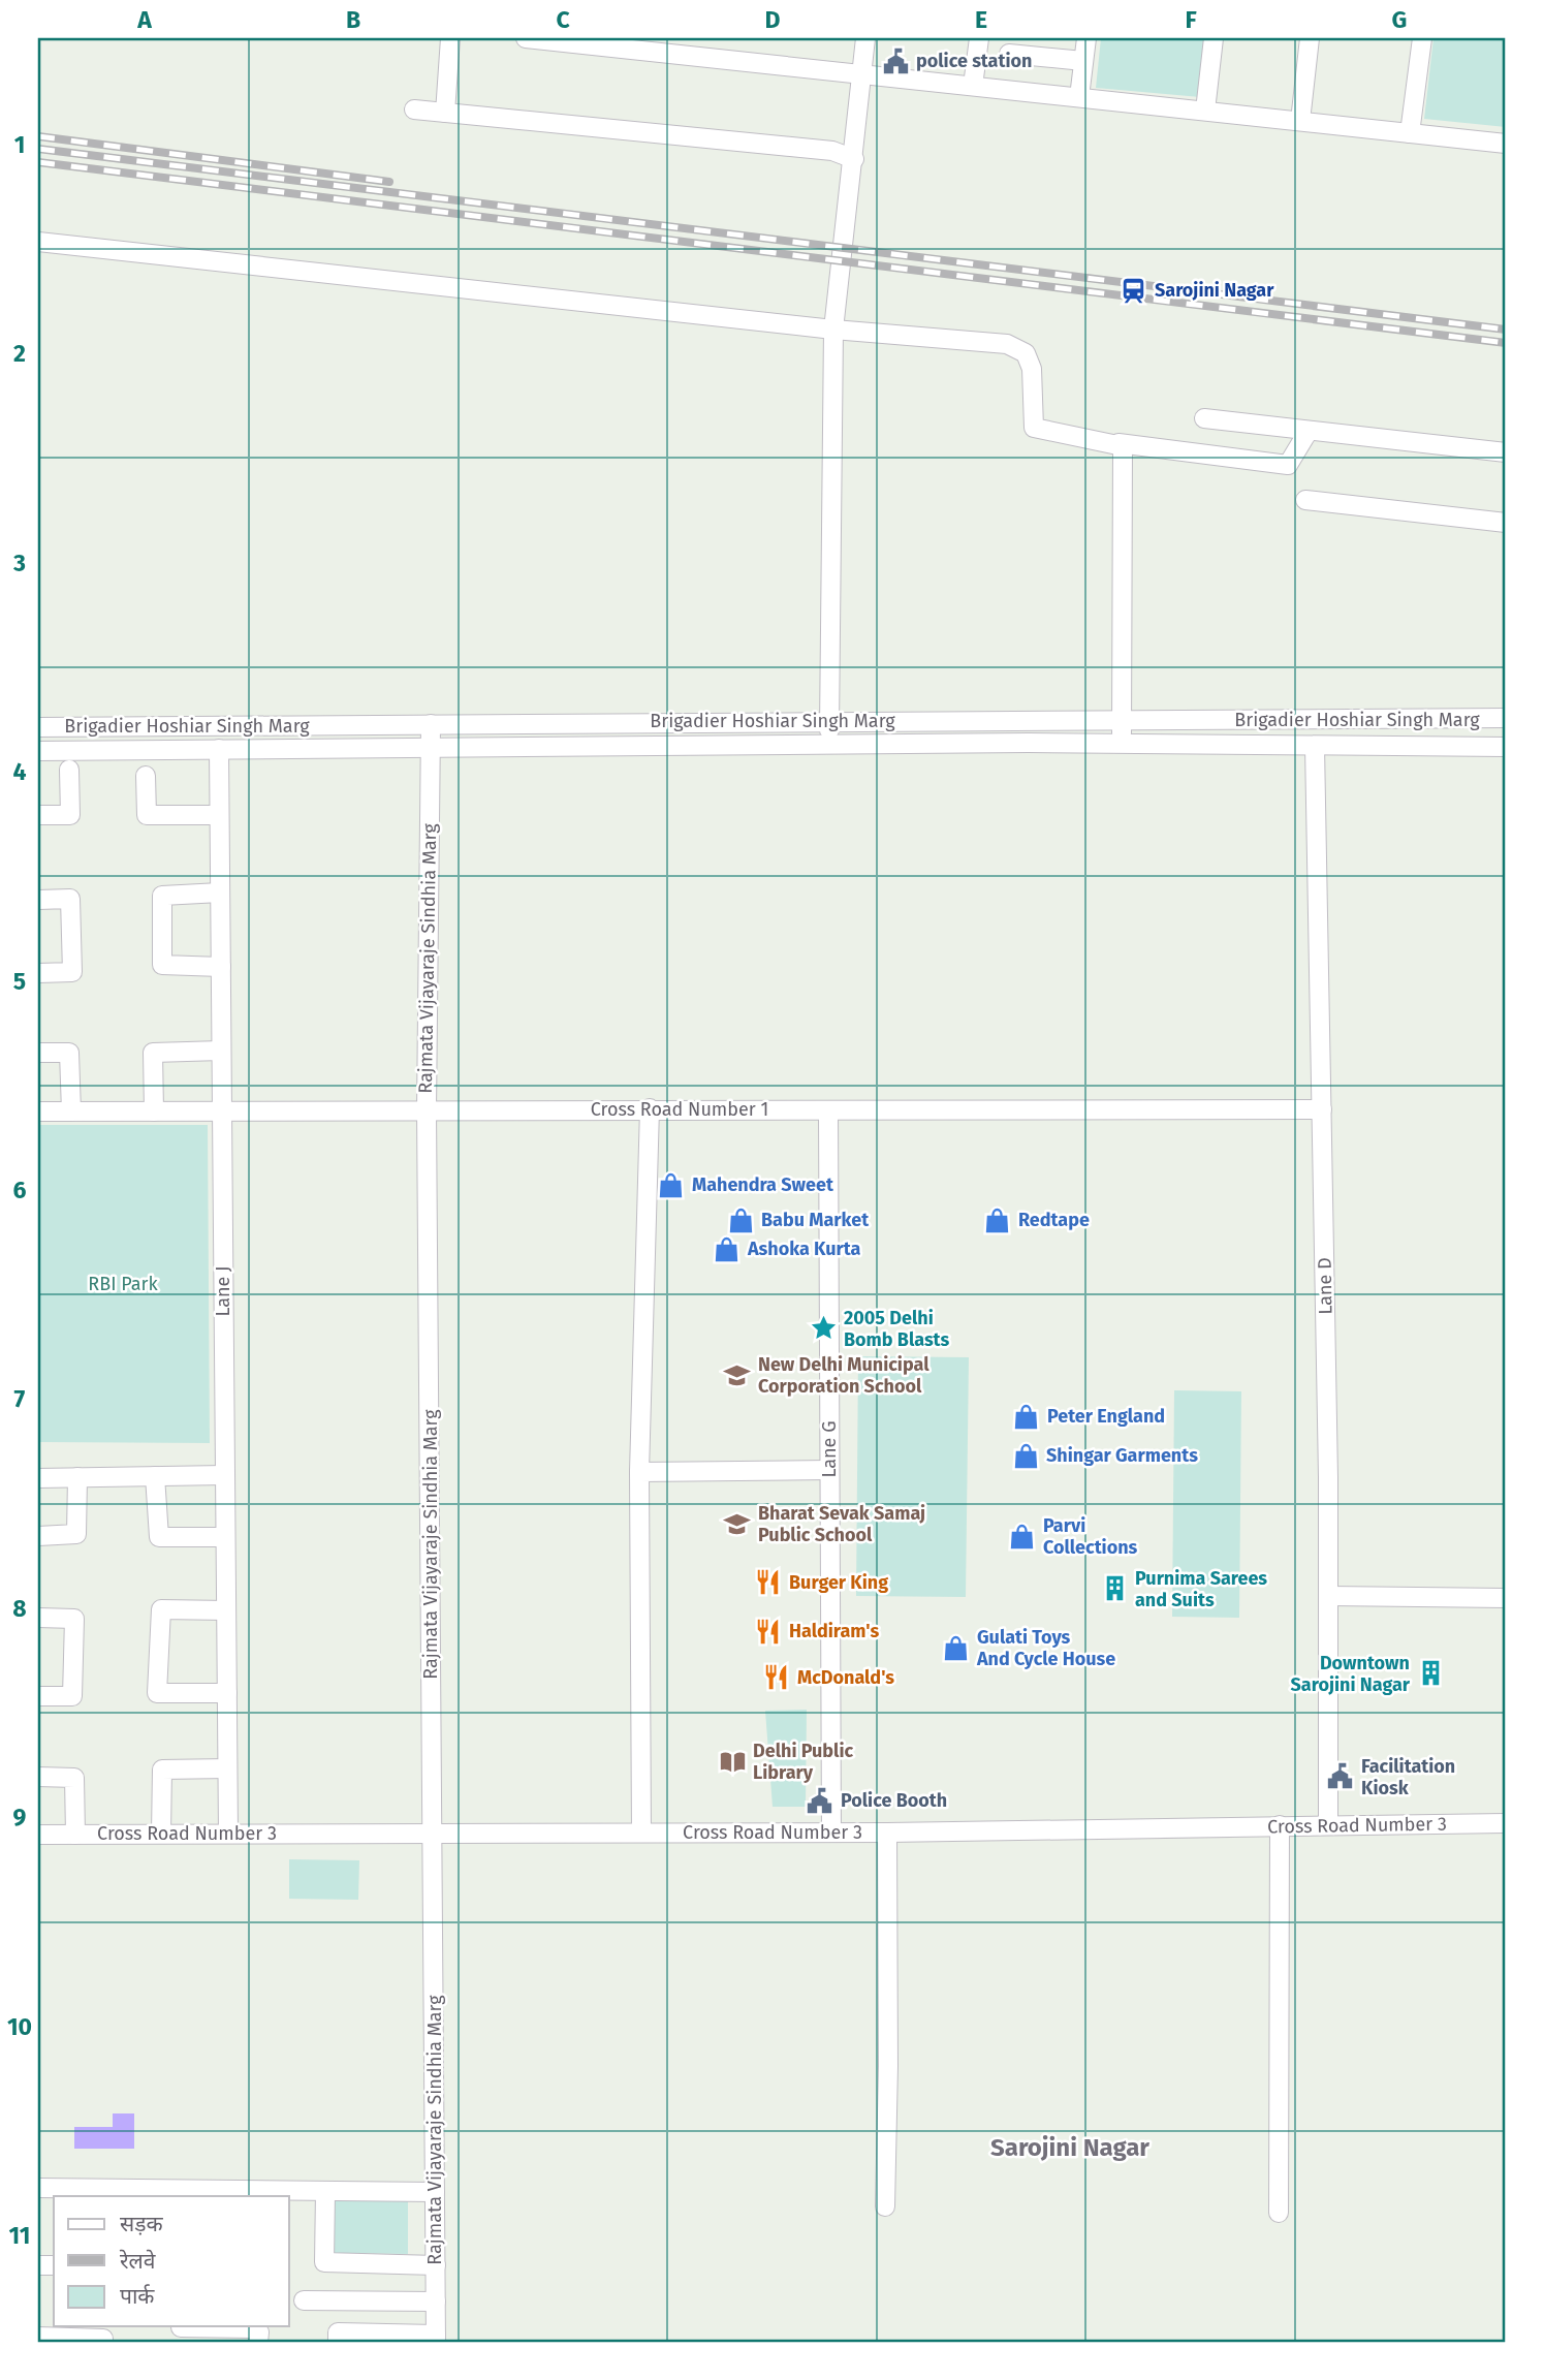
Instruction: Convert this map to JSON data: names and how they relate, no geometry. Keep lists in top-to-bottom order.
{
  "streets": {
    "street": [
      "Brigadier Hoshiar Singh Marg",
      "Rajmata Vijayaraje Sindhia Marg",
      "Cross Road Number 1",
      "Lane D",
      "Lane J",
      "Lane G",
      "Cross Road Number 3"
    ]
  },
  "crossings": [
    ["Brigadier Hoshiar Singh Marg", "Rajmata Vijayaraje Sindhia Marg"],
    ["Brigadier Hoshiar Singh Marg", "Lane D"],
    ["Brigadier Hoshiar Singh Marg", "Lane J"],
    ["Rajmata Vijayaraje Sindhia Marg", "Cross Road Number 1"],
    ["Rajmata Vijayaraje Sindhia Marg", "Cross Road Number 3"],
    ["Cross Road Number 1", "Lane D"],
    ["Cross Road Number 1", "Lane J"],
    ["Cross Road Number 1", "Lane G"],
    ["Lane D", "Cross Road Number 3"],
    ["Lane J", "Cross Road Number 3"],
    ["Lane G", "Cross Road Number 3"]
  ],
  "districts": ["Sarojini Nagar"],
  "parks": ["RBI Park"],
  "places": {
    "public building": ["police station", "Facilitation Kiosk", "Police Booth"],
    "station": ["Sarojini Nagar"],
    "shop": [
      "Mahendra Sweet",
      "Babu Market",
      "Redtape",
      "Ashoka Kurta",
      "Peter England",
      "Shingar Garments",
      "Parvi Collections",
      "Gulati Toys And Cycle House"
    ],
    "place": ["2005 Delhi Bomb Blasts"],
    "school or university": ["New Delhi Municipal Corporation School", "Bharat Sevak Samaj Public School"],
    "restaurant": ["Burger King", "Haldiram's", "McDonald's"],
    "building": ["Purnima Sarees and Suits", "Downtown Sarojini Nagar"],
    "library": ["Delhi Public Library"]
  },
  "legend": ["सड़क", "रेलवे", "पार्क"],
  "grid": {
    "columns": [
      "A",
      "B",
      "C",
      "D",
      "E",
      "F",
      "G"
    ],
    "rows": [
      "1",
      "2",
      "3",
      "4",
      "5",
      "6",
      "7",
      "8",
      "9",
      "10",
      "11"
    ]
  }
}
